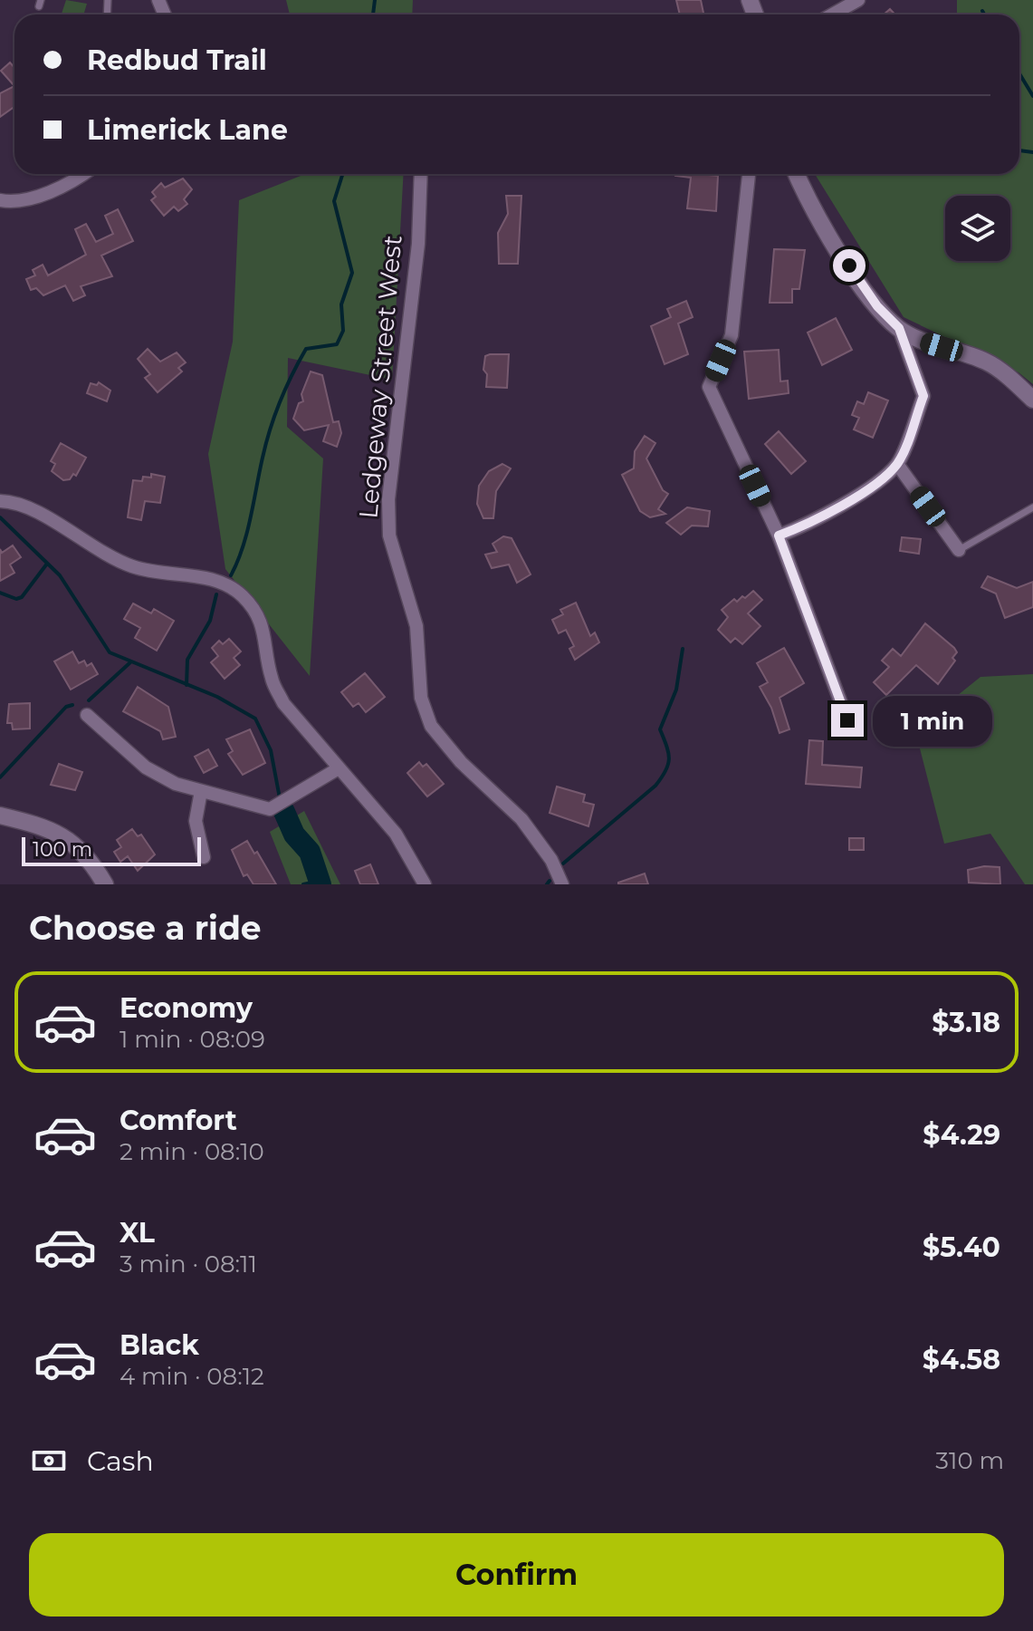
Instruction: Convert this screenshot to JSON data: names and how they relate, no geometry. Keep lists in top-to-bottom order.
{
  "streets": {
    "street": ["Ledgeway Street West"]
  },
  "scale_bar": "100 m",
  "page": {
    "banner": ["Redbud Trail", "Limerick Lane"],
    "bubble": "1 min",
    "scale": "100 m",
    "heading": "Choose a ride",
    "list": [
      {
        "name": "Economy",
        "note": "1 min · 08:09",
        "value": "$3.18"
      },
      {
        "name": "Comfort",
        "note": "2 min · 08:10",
        "value": "$4.29"
      },
      {
        "name": "XL",
        "note": "3 min · 08:11",
        "value": "$5.40"
      },
      {
        "name": "Black",
        "note": "4 min · 08:12",
        "value": "$4.58"
      }
    ],
    "pay": ["Cash", "310 m"],
    "buttons": "Confirm"
  }
}
